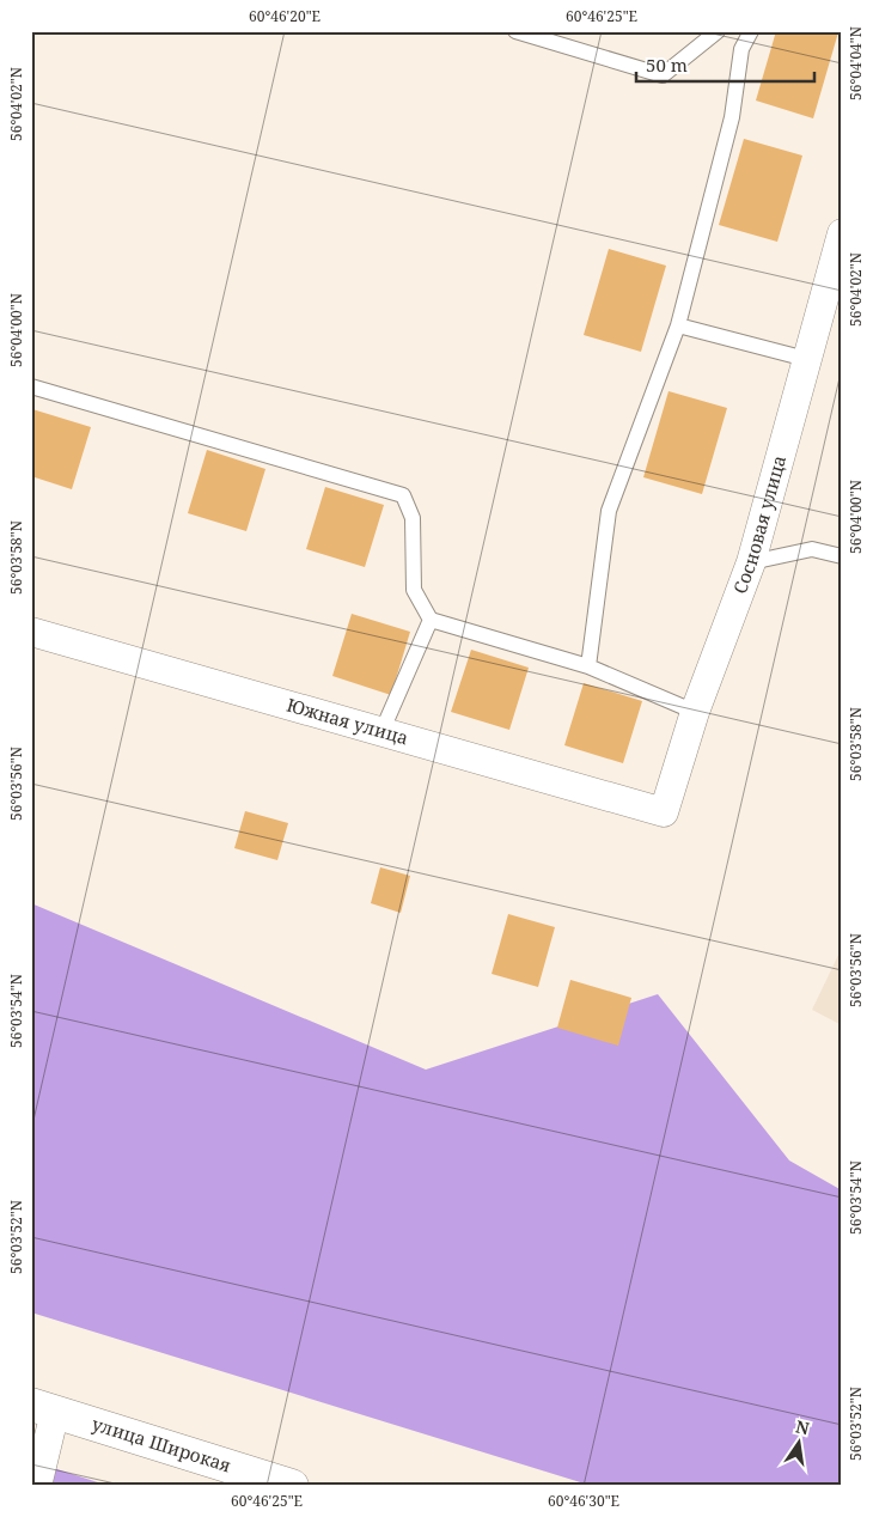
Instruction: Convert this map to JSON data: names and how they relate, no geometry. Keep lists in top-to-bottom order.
{
  "streets": {
    "main road": ["улица Широкая"],
    "street": ["Сосновая улица", "Южная улица"]
  },
  "crossings": [
    ["Сосновая улица", "Южная улица"]
  ],
  "scale_bar": "50 m",
  "north": "top",
  "coordinates": [
    "60°46'20\"E",
    "60°46'25\"E",
    "56°04'04\"N",
    "56°04'02\"N",
    "56°04'00\"N",
    "56°03'58\"N",
    "56°03'56\"N",
    "56°03'54\"N",
    "56°03'52\"N",
    "60°46'30\"E"
  ]
}
